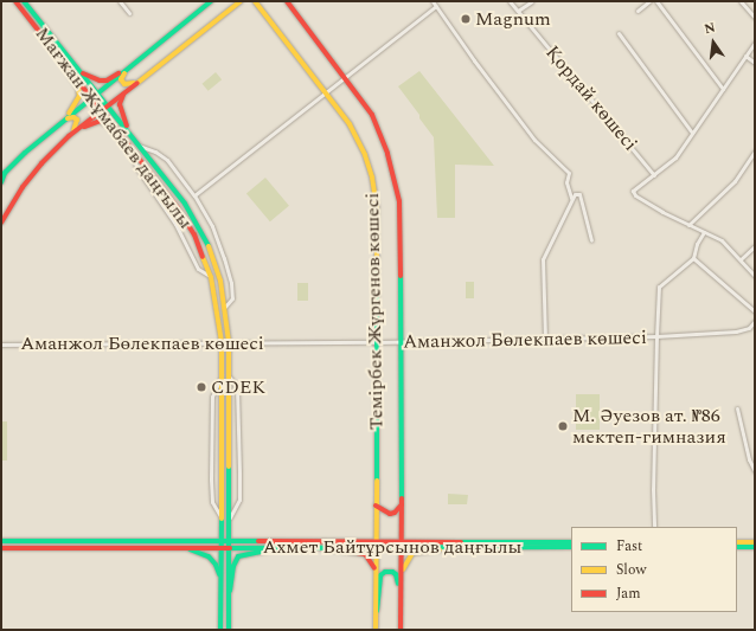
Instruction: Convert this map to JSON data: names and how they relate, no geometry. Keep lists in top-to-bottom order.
{
  "streets": {
    "street": [
      "Қордай көшесі",
      "Мағжан Жұмабаев даңғылы",
      "Темірбек Жүргенов көшесі",
      "Аманжол Бөлекпаев көшесі",
      "Ахмет Байтұрсынов даңғылы"
    ]
  },
  "crossings": [
    ["Мағжан Жұмабаев даңғылы", "Аманжол Бөлекпаев көшесі"],
    ["Мағжан Жұмабаев даңғылы", "Ахмет Байтұрсынов даңғылы"],
    ["Темірбек Жүргенов көшесі", "Аманжол Бөлекпаев көшесі"],
    ["Темірбек Жүргенов көшесі", "Ахмет Байтұрсынов даңғылы"]
  ],
  "places": ["Magnum", "CDEK", "М. Әуезов ат. №86 мектеп-гимназия"],
  "legend": ["Fast", "Slow", "Jam"],
  "north": "top"
}
